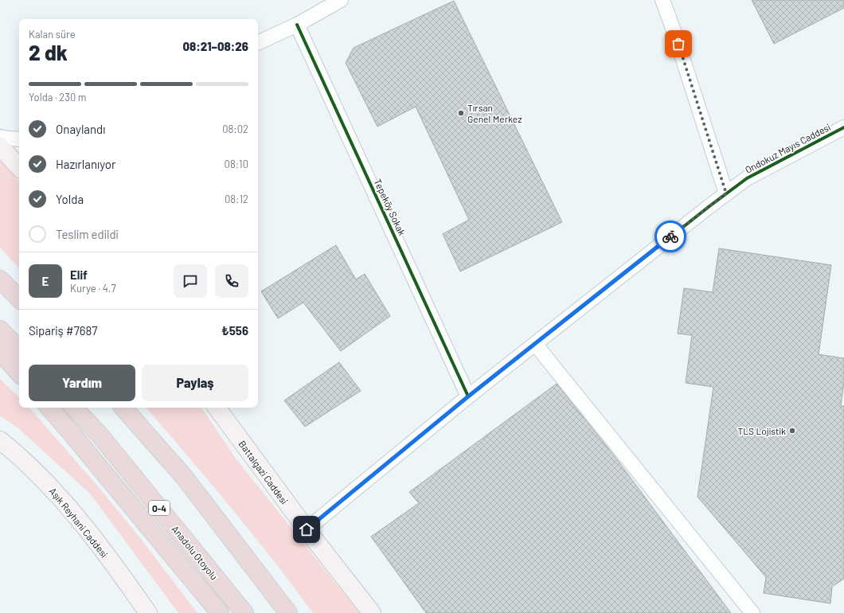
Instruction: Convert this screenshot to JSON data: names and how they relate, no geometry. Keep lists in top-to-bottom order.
{
  "streets": {
    "highway": ["O-4", "Anadolu Otoyolu"],
    "main road": ["Battalgazi Caddesi", "Aşık Reyhani Caddesi"],
    "street": ["Ondokuz Mayıs Caddesi", "Tepeköy Sokak"]
  },
  "crossings": [
    ["Ondokuz Mayıs Caddesi", "Tepeköy Sokak"],
    ["Ondokuz Mayıs Caddesi", "Battalgazi Caddesi"]
  ],
  "places": ["Tırsan Genel Merkez", "TLS Lojistik"],
  "page": {
    "heading": ["2 dk", "Kalan süre", "08:21–08:26"],
    "panel": [
      "Elif",
      "Kurye · 4.7",
      "Sipariş #7687",
      "₺556"
    ],
    "bar": "Yolda · 230 m",
    "list": [
      ["Onaylandı", "08:02"],
      ["Hazırlanıyor", "08:10"],
      ["Yolda", "08:12"],
      "Teslim edildi"
    ],
    "round": "E",
    "buttons": ["Yardım", "Paylaş"]
  }
}
